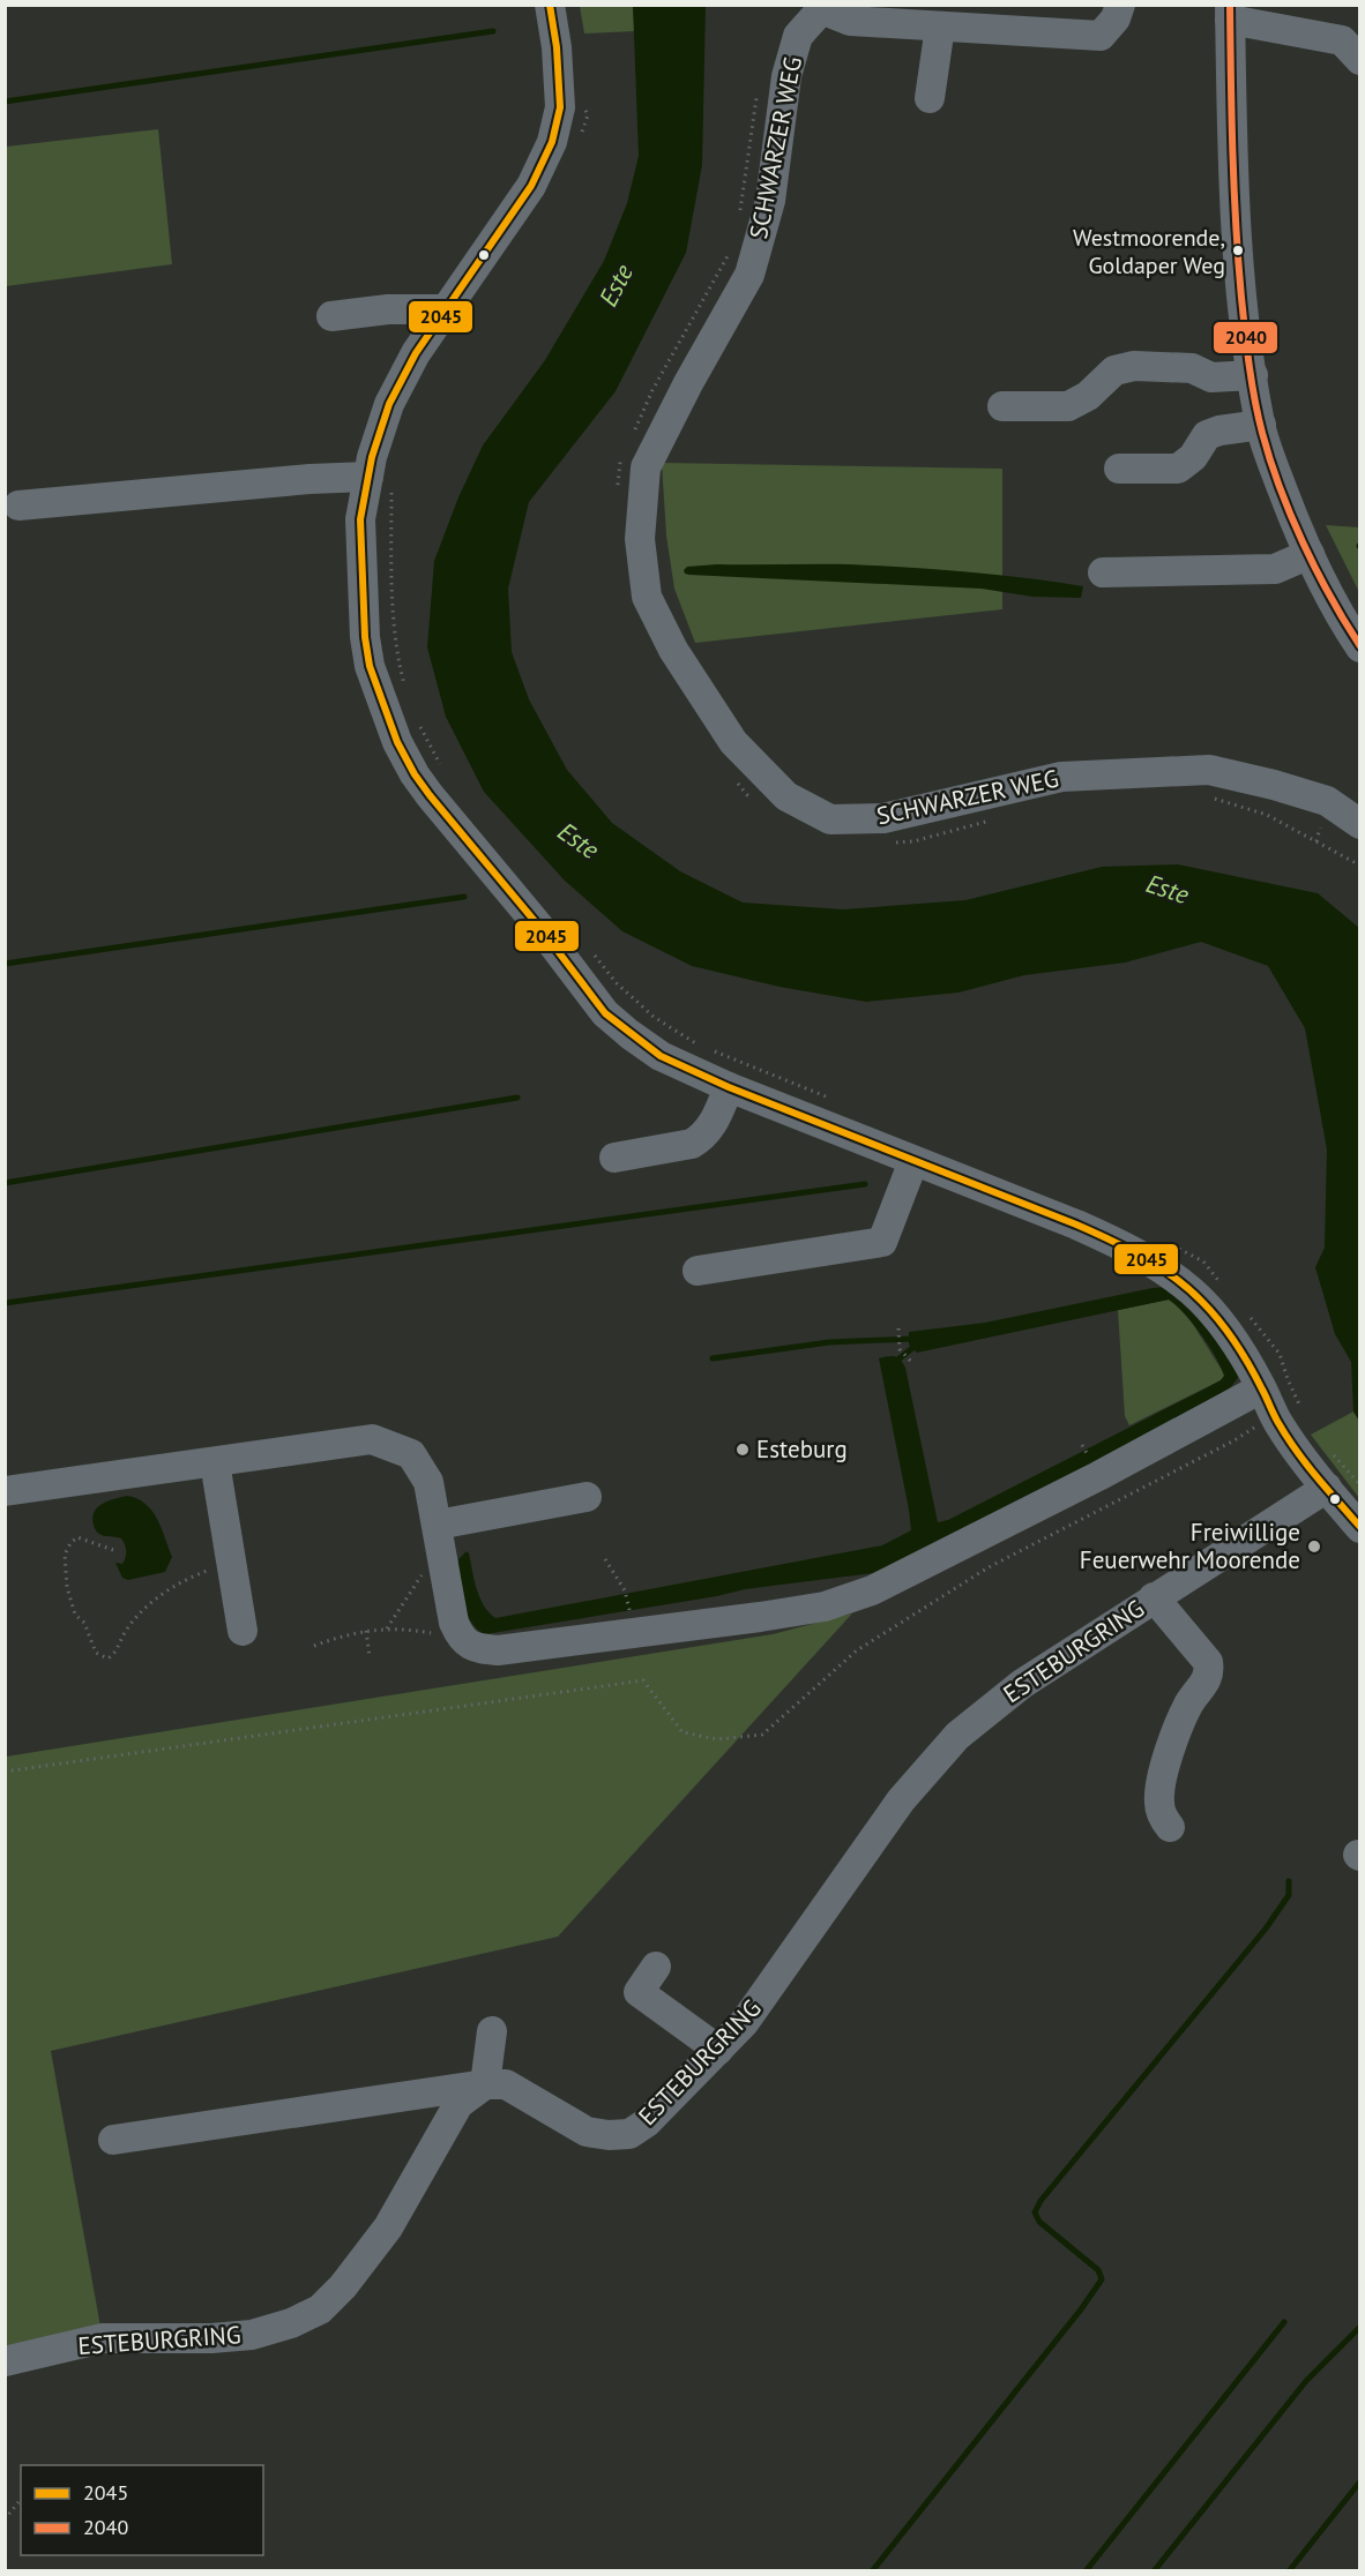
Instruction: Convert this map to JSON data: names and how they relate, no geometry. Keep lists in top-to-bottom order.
{
  "streets": {
    "street": ["SCHWARZER WEG", "ESTEBURGRING"]
  },
  "water": ["Este"],
  "places": ["Westmoorende, Goldaper Weg", "Esteburg", "Freiwillige Feuerwehr Moorende"],
  "lines": ["transit line 2045", "transit line 2040"],
  "legend": ["2045", "2040"]
}
